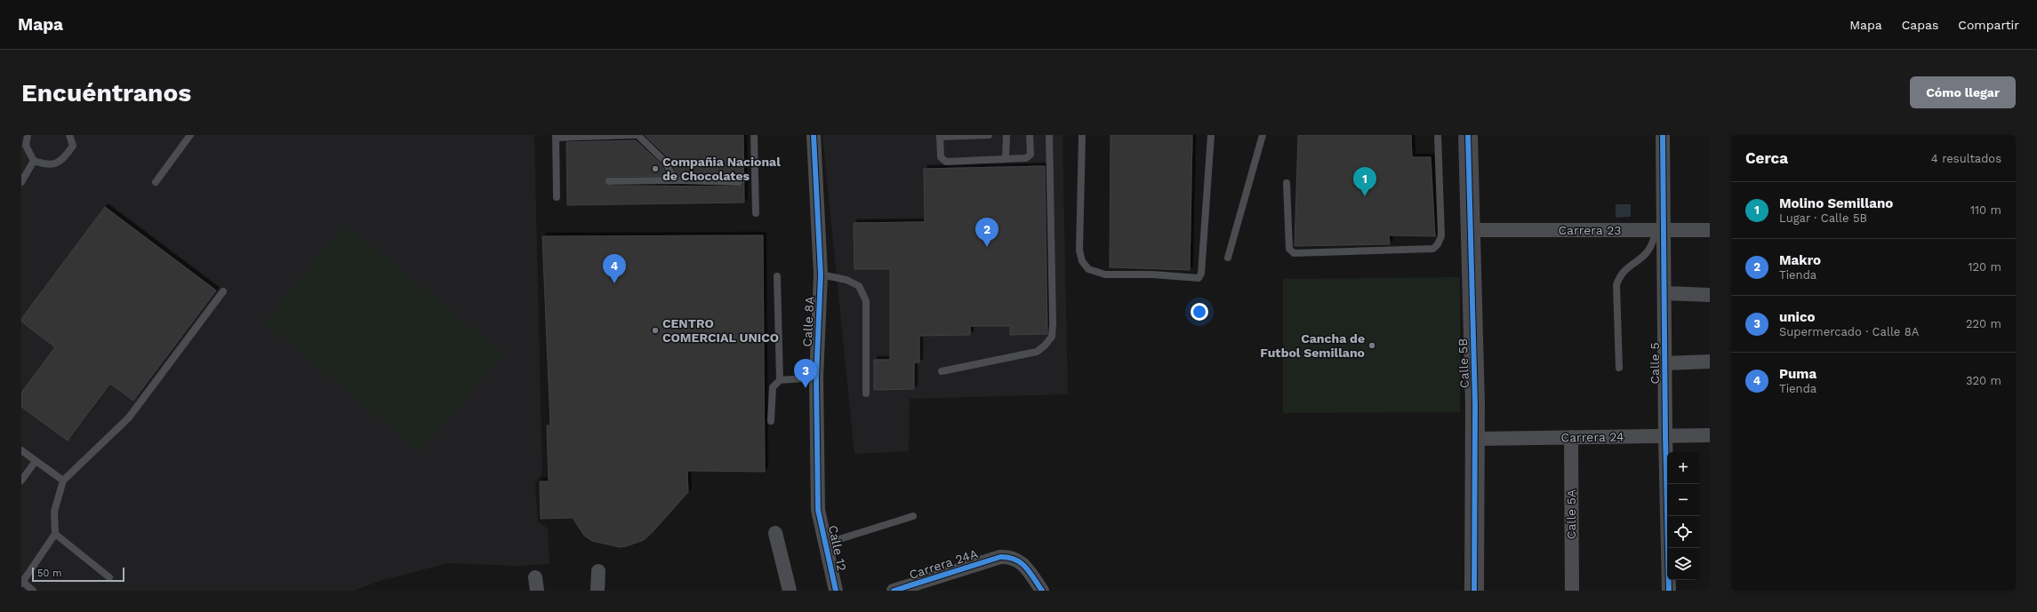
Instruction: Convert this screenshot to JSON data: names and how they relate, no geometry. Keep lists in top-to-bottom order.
{
  "streets": {
    "street": [
      "Carrera 23",
      "Calle 8A",
      "Calle 5B",
      "Calle 5",
      "Carrera 24",
      "Calle 5A",
      "Calle 12",
      "Carrera 24A"
    ]
  },
  "crossings": [
    ["Carrera 23", "Calle 5B"],
    ["Carrera 23", "Calle 5"],
    ["Calle 8A", "Calle 12"],
    ["Calle 5B", "Carrera 24"],
    ["Calle 5", "Carrera 24"],
    ["Carrera 24", "Calle 5A"]
  ],
  "places": ["Compañia Nacional de Chocolates", "CENTRO COMERCIAL UNICO", "Cancha de Futbol Semillano"],
  "scale_bar": "50 m",
  "page": {
    "header": "Mapa",
    "nav": ["Mapa", "Capas", "Compartir"],
    "buttons": "Cómo llegar",
    "title": "Encuéntranos",
    "heading": ["Cerca", "4 resultados"],
    "pins": [
      "1",
      "2",
      "4",
      "3"
    ],
    "list": [
      {
        "mark": "1",
        "name": "Molino Semillano",
        "note": "Lugar · Calle 5B",
        "value": "110 m"
      },
      {
        "mark": "2",
        "name": "Makro",
        "note": "Tienda",
        "value": "120 m"
      },
      {
        "mark": "3",
        "name": "unico",
        "note": "Supermercado · Calle 8A",
        "value": "220 m"
      },
      {
        "mark": "4",
        "name": "Puma",
        "note": "Tienda",
        "value": "320 m"
      }
    ],
    "map_buttons": ["+", "−"],
    "scale": "50 m"
  }
}
